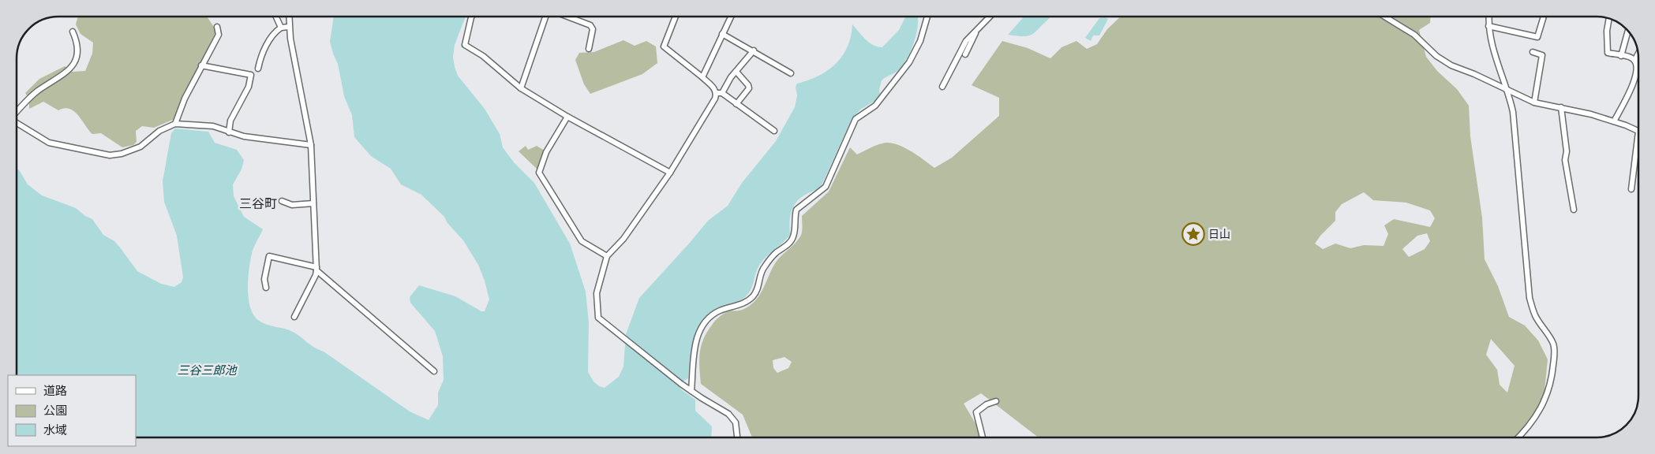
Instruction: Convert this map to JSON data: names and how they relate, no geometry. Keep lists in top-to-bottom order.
{
  "districts": ["三谷町"],
  "water": ["三谷三郎池"],
  "places": {
    "place": ["日山"]
  },
  "legend": ["道路", "公園", "水域"]
}
